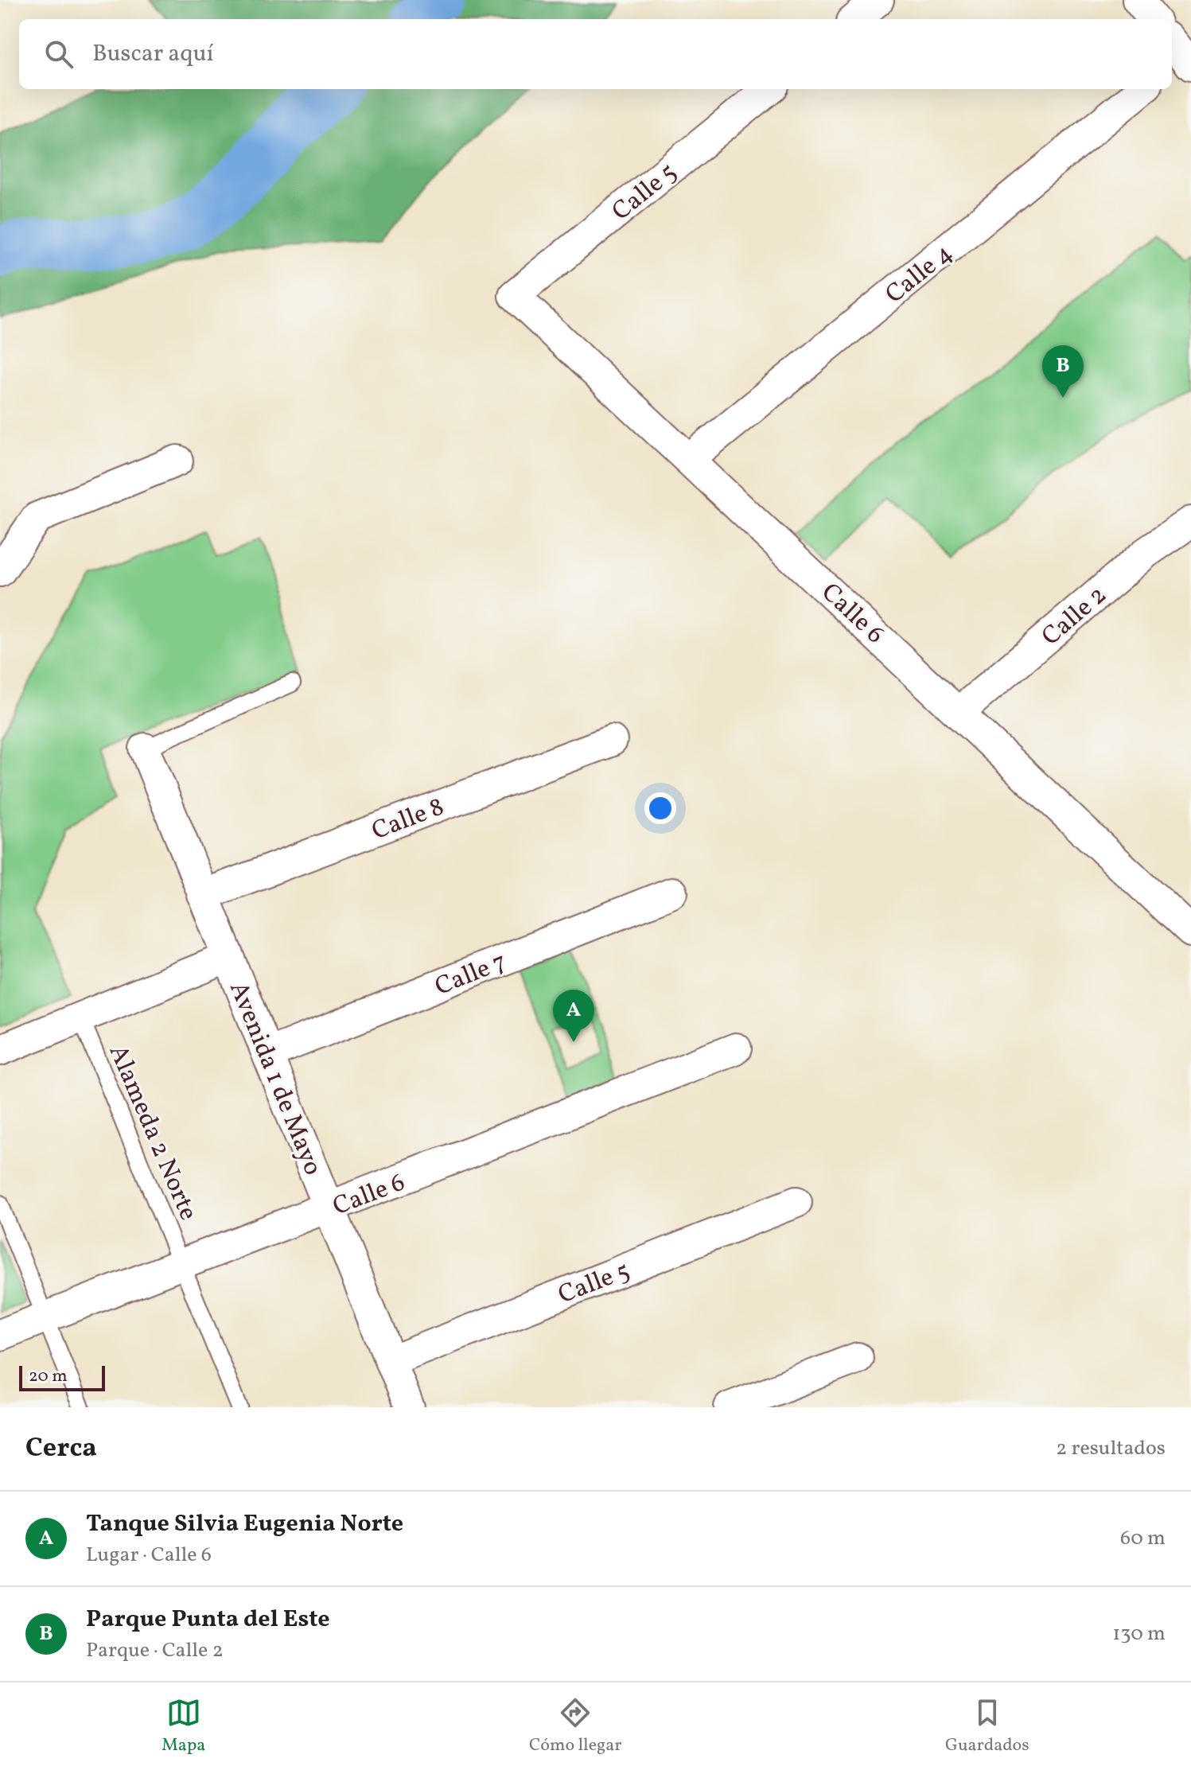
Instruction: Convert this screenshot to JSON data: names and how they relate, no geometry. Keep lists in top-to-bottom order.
{
  "streets": {
    "street": [
      "Calle 5",
      "Calle 4",
      "Calle 6",
      "Calle 2",
      "Calle 8",
      "Calle 7",
      "Avenida 1 de Mayo"
    ],
    "lane": ["Alameda 2 Norte"]
  },
  "crossings": [
    ["Calle 5", "Calle 6"],
    ["Calle 5", "Avenida 1 de Mayo"],
    ["Calle 4", "Calle 6"],
    ["Calle 6", "Calle 2"],
    ["Calle 6", "Avenida 1 de Mayo"],
    ["Calle 6", "Alameda 2 Norte"],
    ["Calle 8", "Avenida 1 de Mayo"],
    ["Calle 7", "Avenida 1 de Mayo"]
  ],
  "scale_bar": "20 m",
  "page": {
    "search": "Buscar aquí",
    "pins": ["B", "A"],
    "scale": "20 m",
    "heading": ["Cerca", "2 resultados"],
    "list": [
      {
        "mark": "A",
        "name": "Tanque Silvia Eugenia Norte",
        "note": "Lugar · Calle 6",
        "value": "60 m"
      },
      {
        "mark": "B",
        "name": "Parque Punta del Este",
        "note": "Parque · Calle 2",
        "value": "130 m"
      }
    ],
    "nav": ["Mapa", "Cómo llegar", "Guardados"]
  }
}
